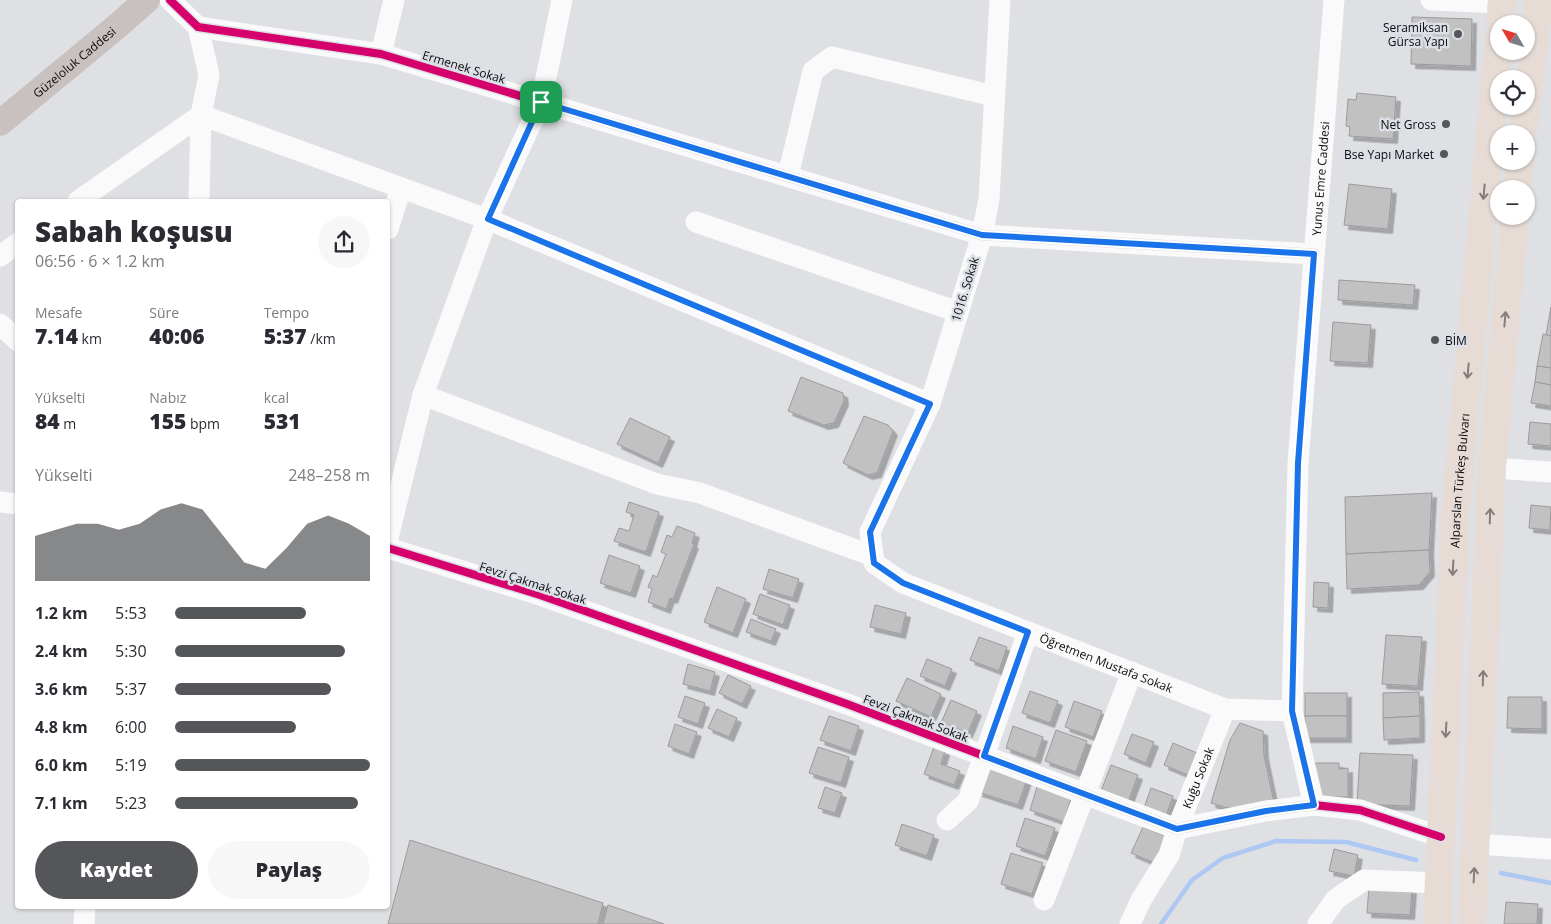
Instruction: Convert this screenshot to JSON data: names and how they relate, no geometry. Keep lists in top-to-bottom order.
{
  "streets": {
    "highway": ["Alparslan Türkeş Bulvarı"],
    "main road": ["Güzeloluk Caddesi"],
    "street": [
      "Ermenek Sokak",
      "Yunus Emre Caddesi",
      "1016. Sokak",
      "Fevzi Çakmak Sokak",
      "Öğretmen Mustafa Sokak",
      "Kuğu Sokak"
    ]
  },
  "crossings": [
    ["Ermenek Sokak", "Yunus Emre Caddesi"],
    ["Ermenek Sokak", "1016. Sokak"],
    ["Yunus Emre Caddesi", "Öğretmen Mustafa Sokak"],
    ["1016. Sokak", "Öğretmen Mustafa Sokak"],
    ["Fevzi Çakmak Sokak", "Kuğu Sokak"],
    ["Öğretmen Mustafa Sokak", "Kuğu Sokak"]
  ],
  "places": [
    "Seramiksan Gürsa Yapı",
    "Net Gross",
    "Bse Yapı Market",
    "BİM"
  ],
  "north": "top left",
  "page": {
    "map_buttons": ["+", "−"],
    "heading": ["Sabah koşusu", "06:56 · 6 × 1.2 km"],
    "stats": [
      ["Mesafe", "7.14 km"],
      ["Süre", "40:06"],
      ["Tempo", "5:37 /km"],
      ["Yükselti", "84 m"],
      ["Nabız", "155 bpm"],
      ["kcal", "531"]
    ],
    "chart": ["Yükselti", "248–258 m"],
    "list": [
      {
        "name": "1.2 km",
        "note": "5:53"
      },
      {
        "name": "2.4 km",
        "note": "5:30"
      },
      {
        "name": "3.6 km",
        "note": "5:37"
      },
      {
        "name": "4.8 km",
        "note": "6:00"
      },
      {
        "name": "6.0 km",
        "note": "5:19"
      },
      {
        "name": "7.1 km",
        "note": "5:23"
      }
    ],
    "buttons": ["Kaydet", "Paylaş"]
  }
}
